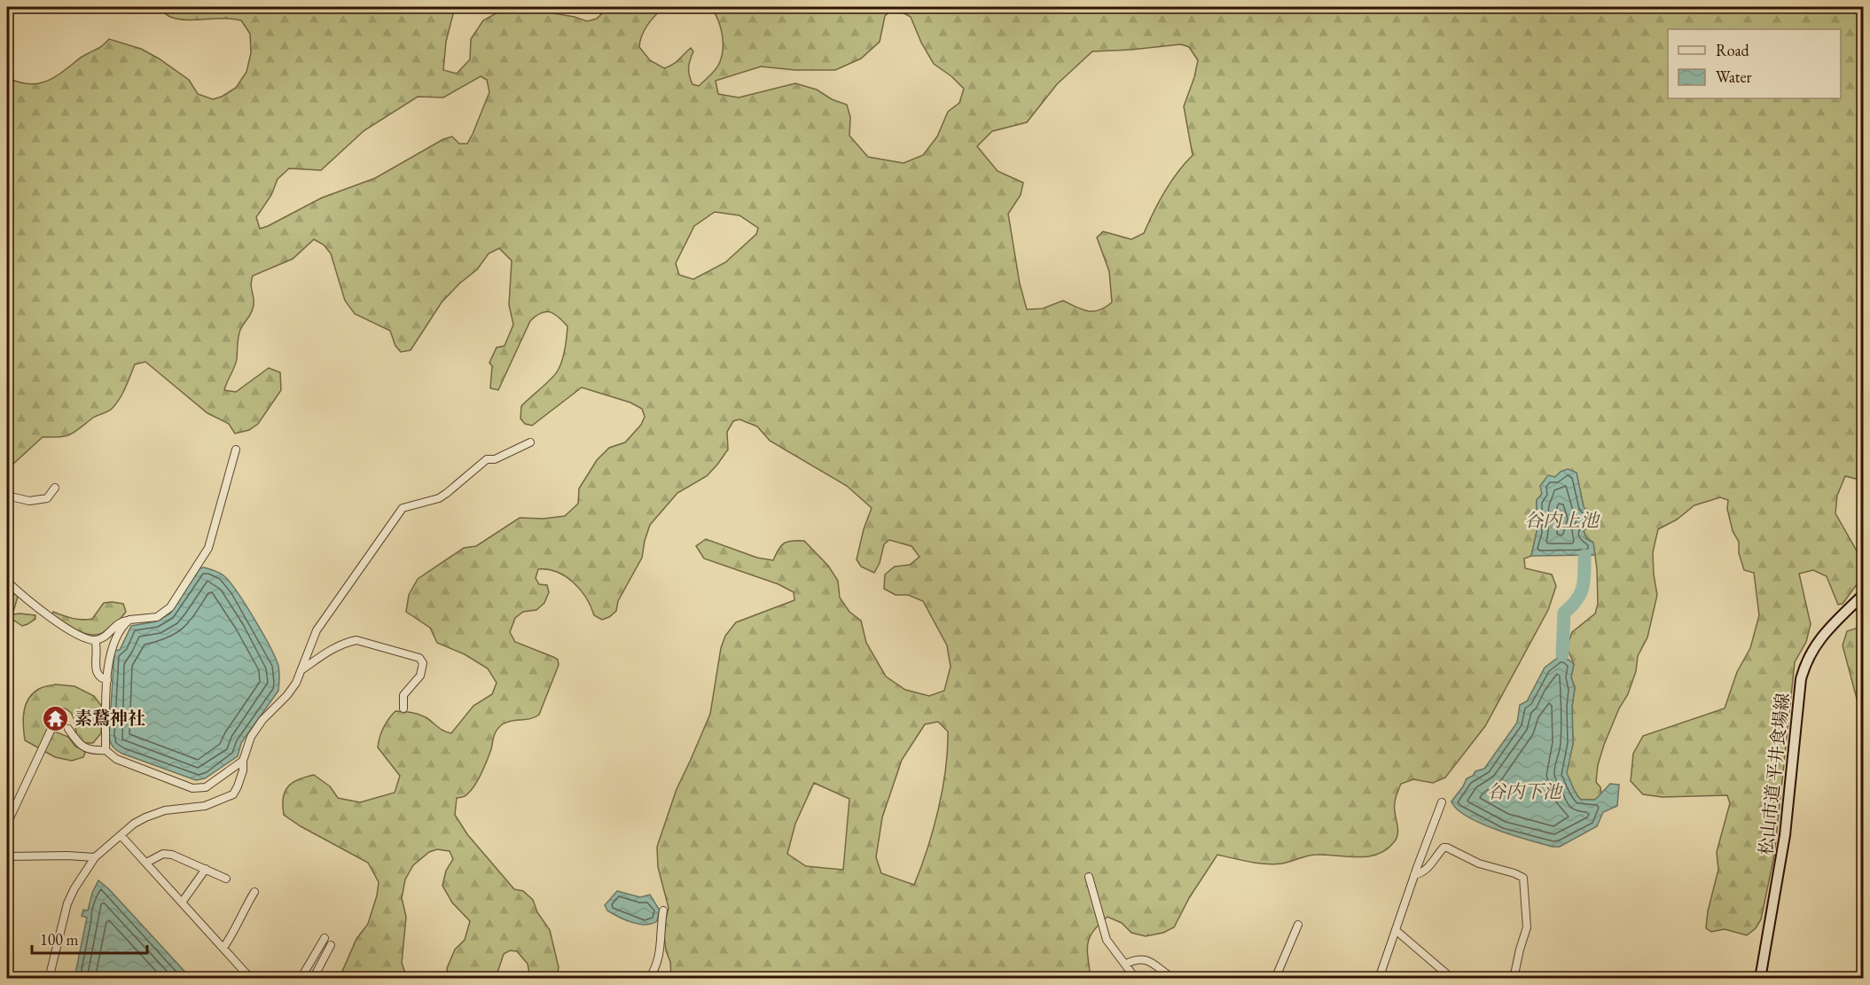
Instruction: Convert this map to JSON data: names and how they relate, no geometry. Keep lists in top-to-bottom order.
{
  "streets": {
    "street": ["松山市道 平井食場線"]
  },
  "water": ["谷内上池", "谷内下池"],
  "places": {
    "temple": ["素鵞神社"]
  },
  "legend": ["Road", "Water"],
  "scale_bar": "100 m"
}
